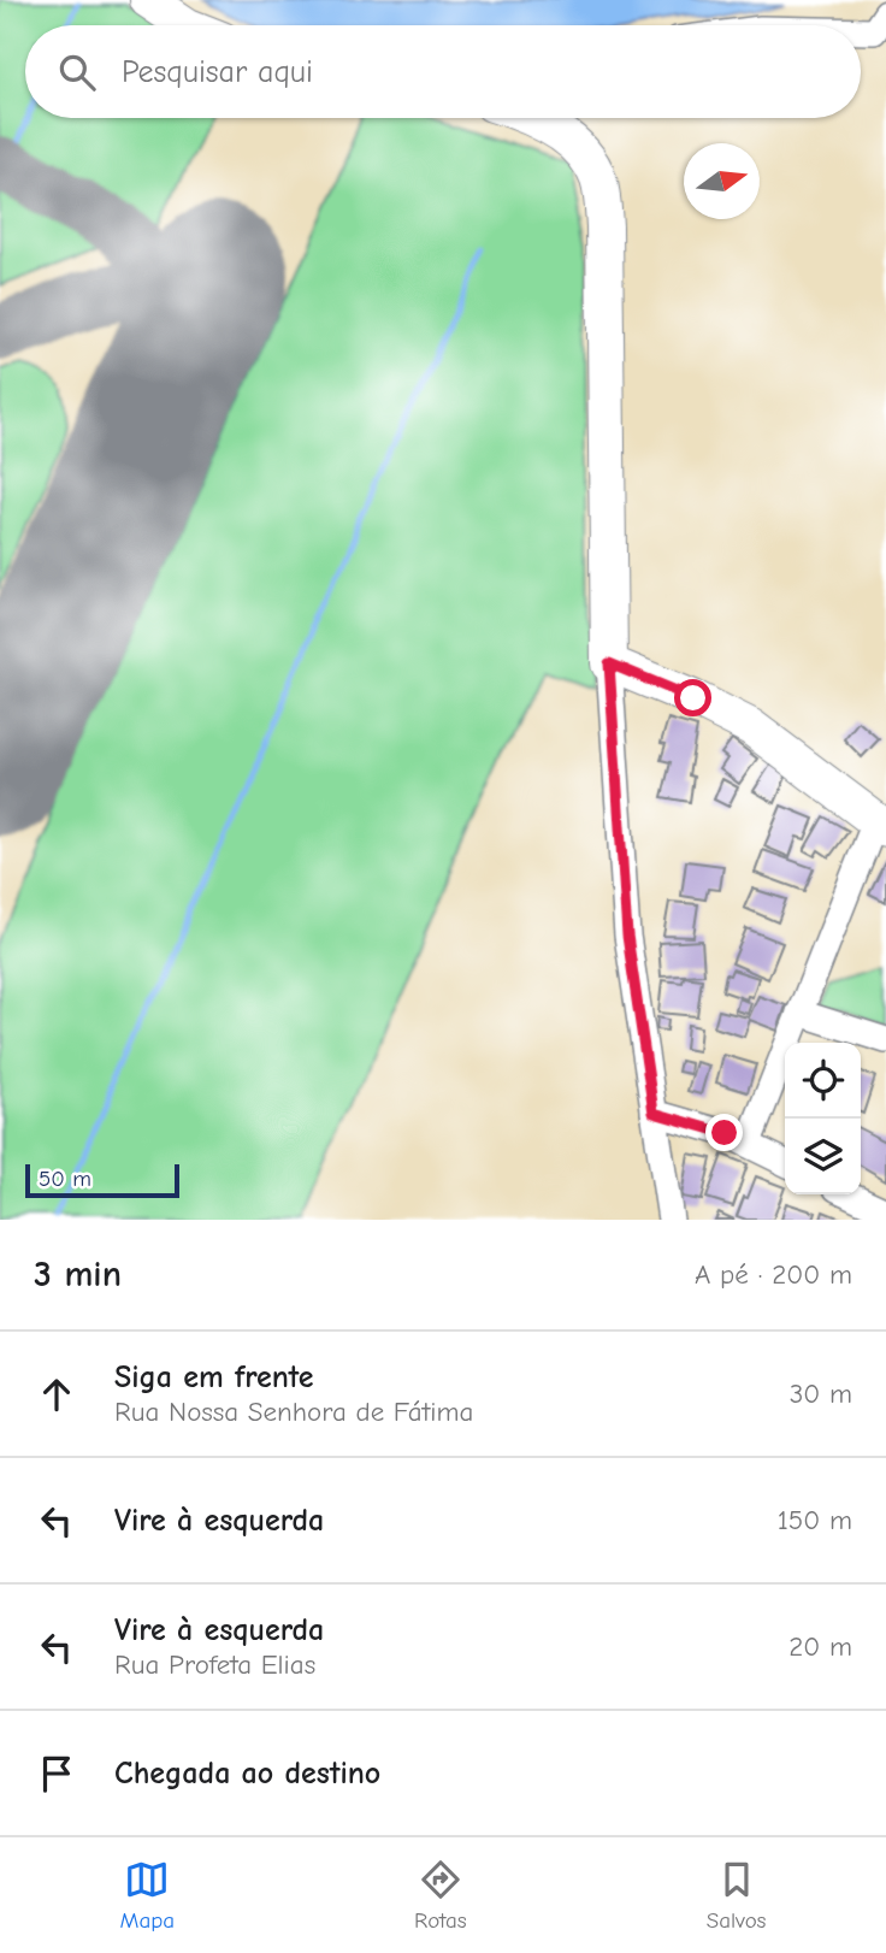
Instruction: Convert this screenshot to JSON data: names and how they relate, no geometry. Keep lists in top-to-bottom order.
{
  "scale_bar": "50 m",
  "north": "right",
  "page": {
    "search": "Pesquisar aqui",
    "scale": "50 m",
    "heading": ["3 min", "A pé · 200 m"],
    "list": [
      ["Siga em frente", "Rua Nossa Senhora de Fátima", "30 m"],
      ["Vire à esquerda", "150 m"],
      ["Vire à esquerda", "Rua Profeta Elias", "20 m"],
      "Chegada ao destino"
    ],
    "nav": ["Mapa", "Rotas", "Salvos"]
  }
}
